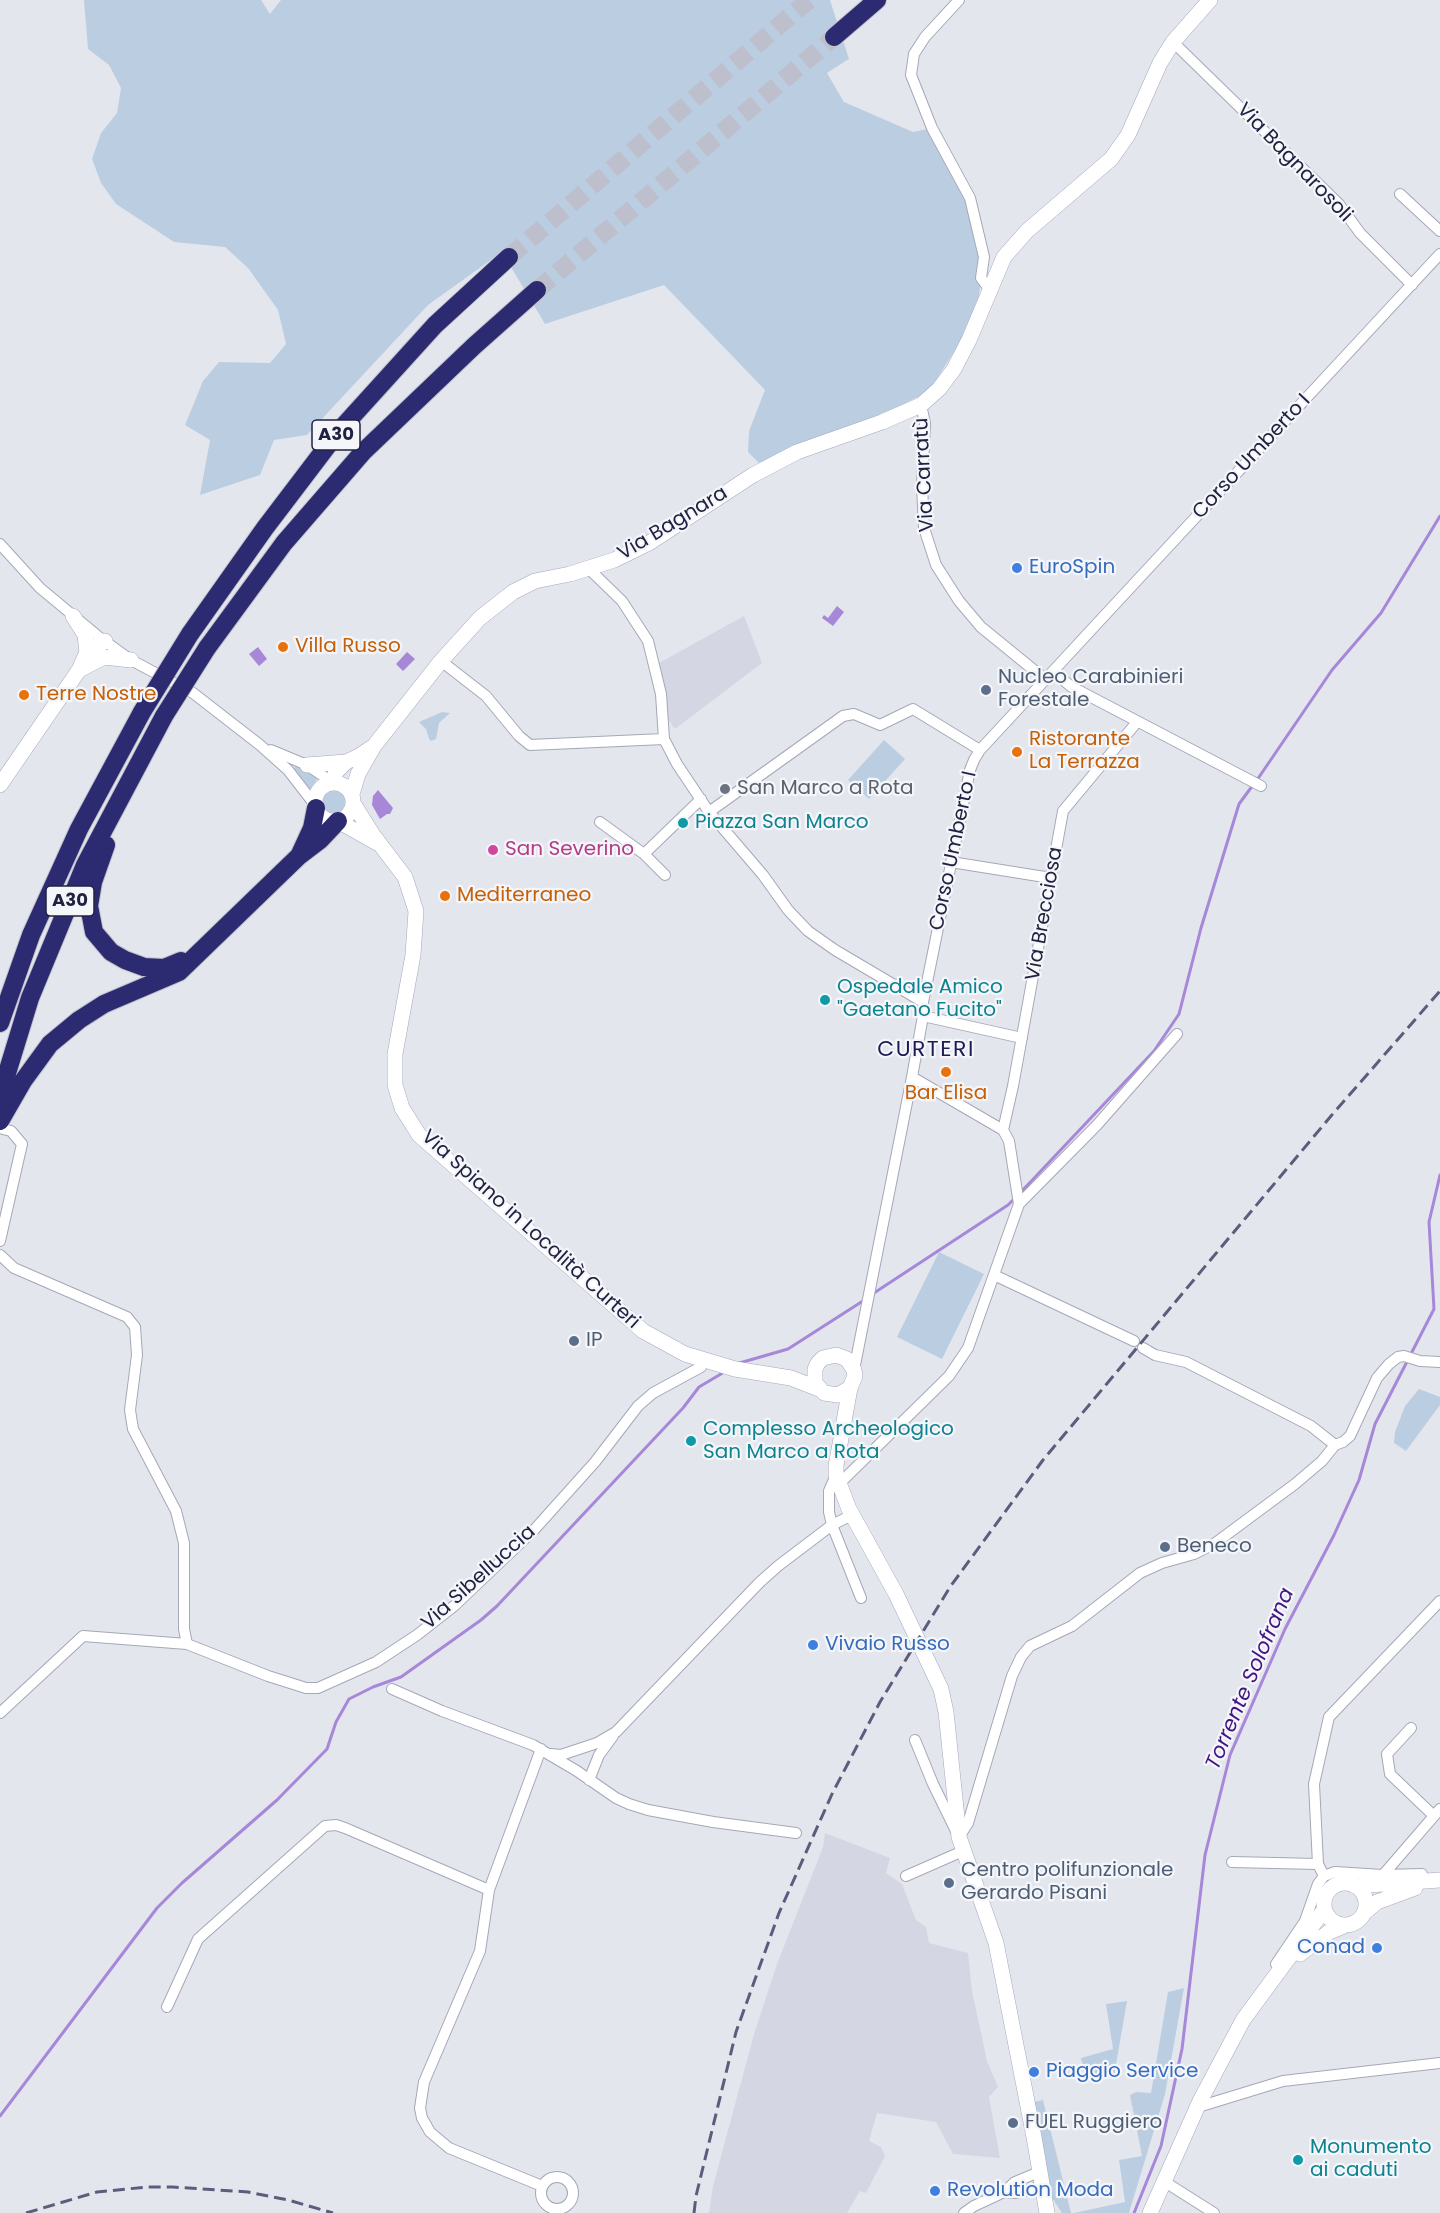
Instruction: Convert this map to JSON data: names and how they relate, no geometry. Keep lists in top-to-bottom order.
{
  "streets": {
    "highway": ["A30"],
    "main road": ["Via Bagnara", "Via Spiano in Località Curteri"],
    "street": [
      "Via Bagnarosoli",
      "Corso Umberto I",
      "Via Carratù",
      "Via Brecciosa",
      "Via Sibelluccia"
    ]
  },
  "crossings": [
    ["Via Bagnarosoli", "Corso Umberto I"],
    ["Corso Umberto I", "Via Carratù"],
    ["Corso Umberto I", "Via Spiano in Località Curteri"],
    ["Via Carratù", "Via Bagnara"],
    ["Via Carratù", "Via Brecciosa"],
    ["Via Bagnara", "Via Spiano in Località Curteri"],
    ["Via Spiano in Località Curteri", "Via Sibelluccia"]
  ],
  "districts": ["CURTERI"],
  "water": ["Torrente Solofrana"],
  "places": [
    "EuroSpin",
    "Villa Russo",
    "Nucleo Carabinieri Forestale",
    "Terre Nostre",
    "Ristorante La Terrazza",
    "San Marco a Rota",
    "Piazza San Marco",
    "San Severino",
    "Mediterraneo",
    "Ospedale Amico \"Gaetano Fucito\"",
    "Bar Elisa",
    "IP",
    "Complesso Archeologico San Marco a Rota",
    "Beneco",
    "Vivaio Russo",
    "Centro polifunzionale Gerardo Pisani",
    "Conad",
    "Piaggio Service",
    "FUEL Ruggiero",
    "Monumento ai caduti",
    "Revolution Moda"
  ]
}
